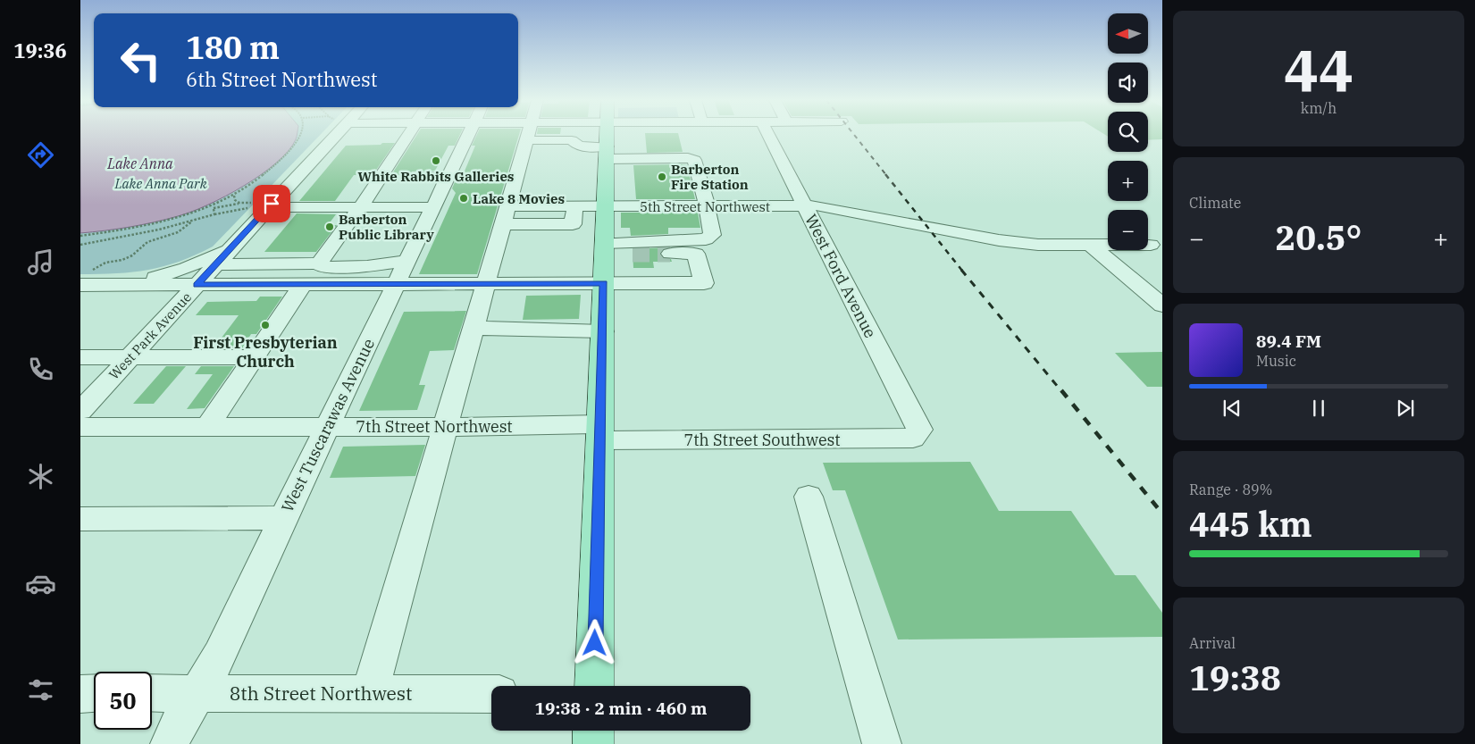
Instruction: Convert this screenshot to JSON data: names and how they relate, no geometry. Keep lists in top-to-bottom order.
{
  "streets": {
    "street": [
      "5th Street Northwest",
      "West Ford Avenue",
      "West Park Avenue",
      "West Tuscarawas Avenue",
      "7th Street Northwest",
      "7th Street Southwest",
      "8th Street Northwest"
    ]
  },
  "crossings": [
    ["5th Street Northwest", "West Ford Avenue"],
    ["West Ford Avenue", "7th Street Southwest"],
    ["West Tuscarawas Avenue", "7th Street Northwest"],
    ["West Tuscarawas Avenue", "8th Street Northwest"],
    ["7th Street Northwest", "7th Street Southwest"]
  ],
  "water": ["Lake Anna"],
  "parks": ["Lake Anna Park"],
  "places": [
    "White Rabbits Galleries",
    "Barberton Fire Station",
    "Lake 8 Movies",
    "Barberton Public Library",
    "First Presbyterian Church"
  ],
  "north": "left",
  "page": {
    "tabs": "19:36",
    "tile": [
      ["44", "km/h"],
      "Climate",
      ["Range · 89%", "445 km"],
      ["Arrival", "19:38"]
    ],
    "map_buttons": ["+", "−"],
    "turn": ["180 m", "6th Street Northwest"],
    "heat": ["−", "20.5°", "+"],
    "song": ["89.4 FM", "Music"],
    "limit": "50",
    "trip": "19:38 · 2 min · 460 m"
  }
}
